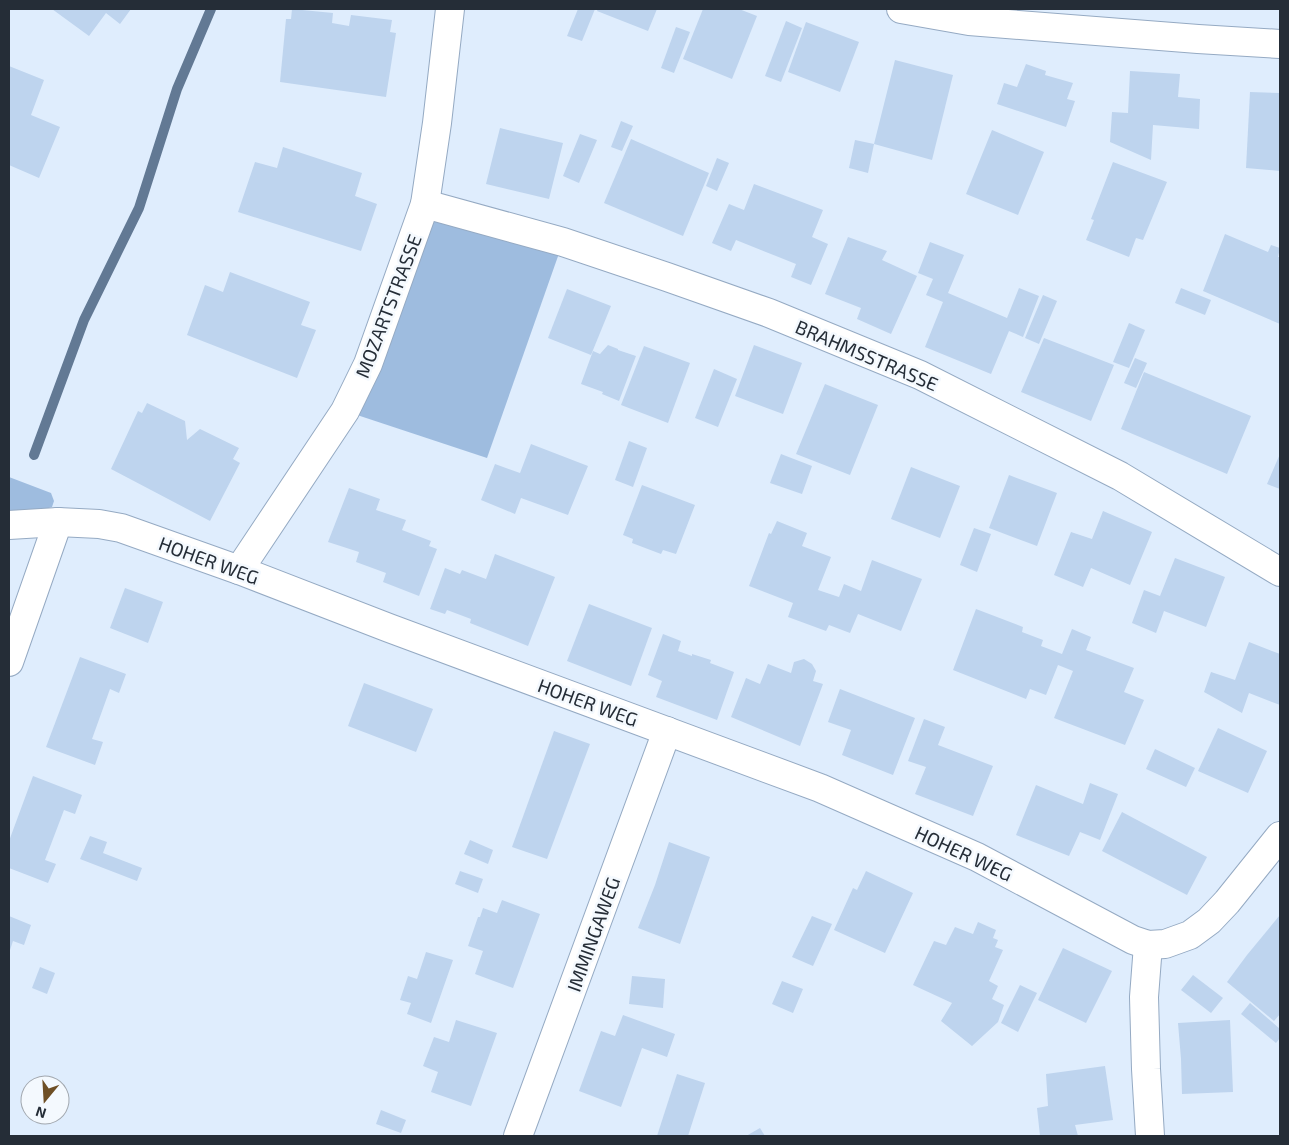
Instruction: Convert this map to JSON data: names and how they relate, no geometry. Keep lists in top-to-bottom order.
{
  "streets": {
    "street": [
      "MOZARTSTRASSE",
      "BRAHMSSTRASSE",
      "HOHER WEG",
      "IMMINGAWEG"
    ]
  },
  "crossings": [
    ["MOZARTSTRASSE", "BRAHMSSTRASSE"],
    ["MOZARTSTRASSE", "HOHER WEG"],
    ["HOHER WEG", "IMMINGAWEG"]
  ],
  "north": "bottom"
}
